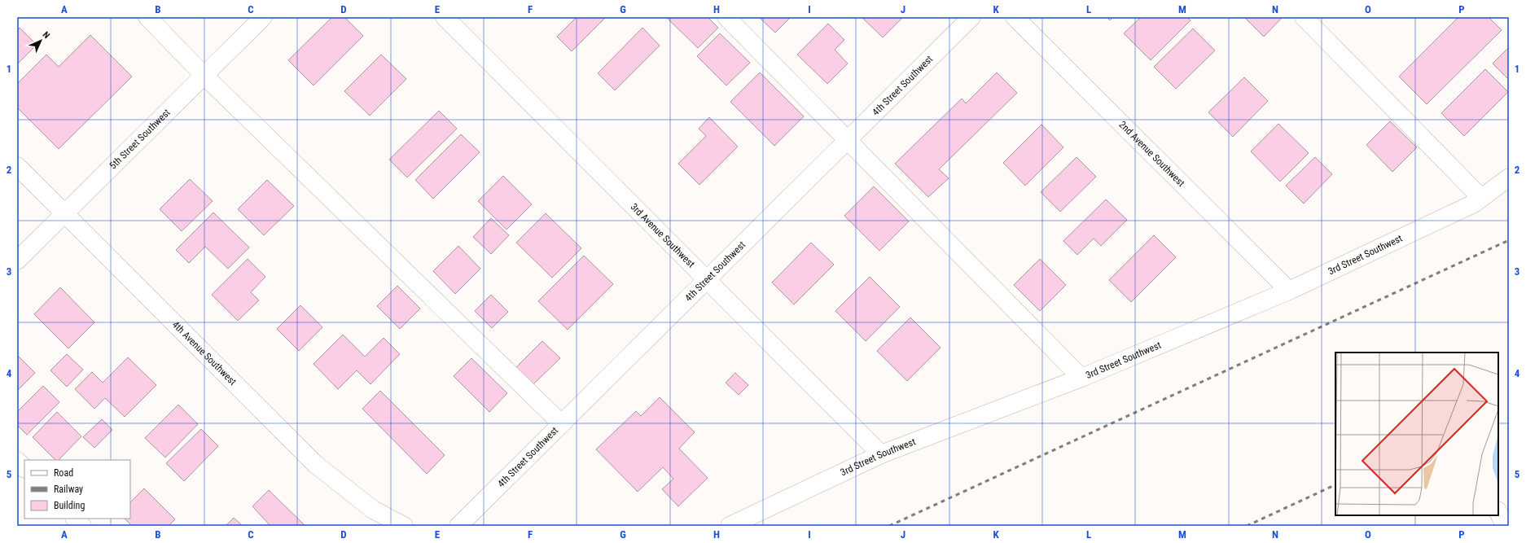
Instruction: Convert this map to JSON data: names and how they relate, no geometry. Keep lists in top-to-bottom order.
{
  "streets": {
    "street": [
      "4th Street Southwest",
      "5th Street Southwest",
      "2nd Avenue Southwest",
      "3rd Avenue Southwest",
      "3rd Street Southwest",
      "4th Avenue Southwest"
    ]
  },
  "crossings": [
    ["4th Street Southwest", "3rd Avenue Southwest"],
    ["5th Street Southwest", "4th Avenue Southwest"],
    ["2nd Avenue Southwest", "3rd Street Southwest"],
    ["3rd Avenue Southwest", "3rd Street Southwest"]
  ],
  "legend": ["Road", "Railway", "Building"],
  "north": "top right",
  "grid": {
    "columns": [
      "A",
      "B",
      "C",
      "D",
      "E",
      "F",
      "G",
      "H",
      "I",
      "J",
      "K",
      "L",
      "M",
      "N",
      "O",
      "P"
    ],
    "rows": [
      "1",
      "2",
      "3",
      "4",
      "5"
    ]
  }
}
